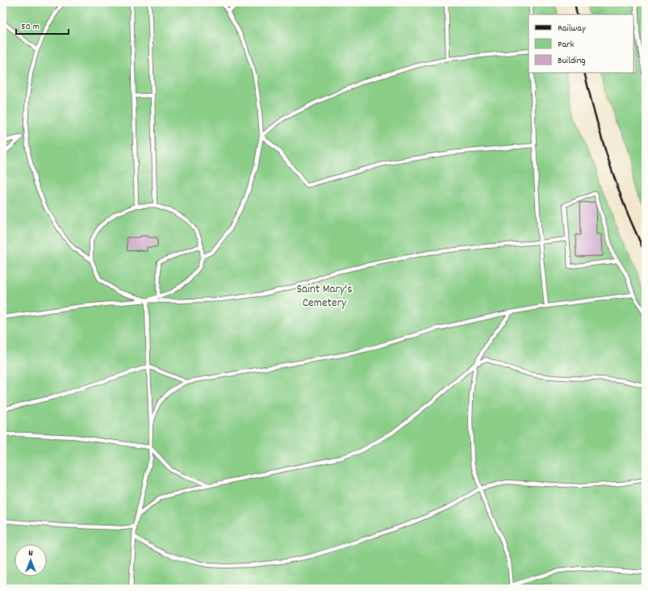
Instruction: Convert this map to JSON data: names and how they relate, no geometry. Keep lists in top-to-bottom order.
{
  "parks": ["Saint Mary's Cemetery"],
  "legend": ["Railway", "Park", "Building"],
  "scale_bar": "50 m",
  "north": "top"
}
